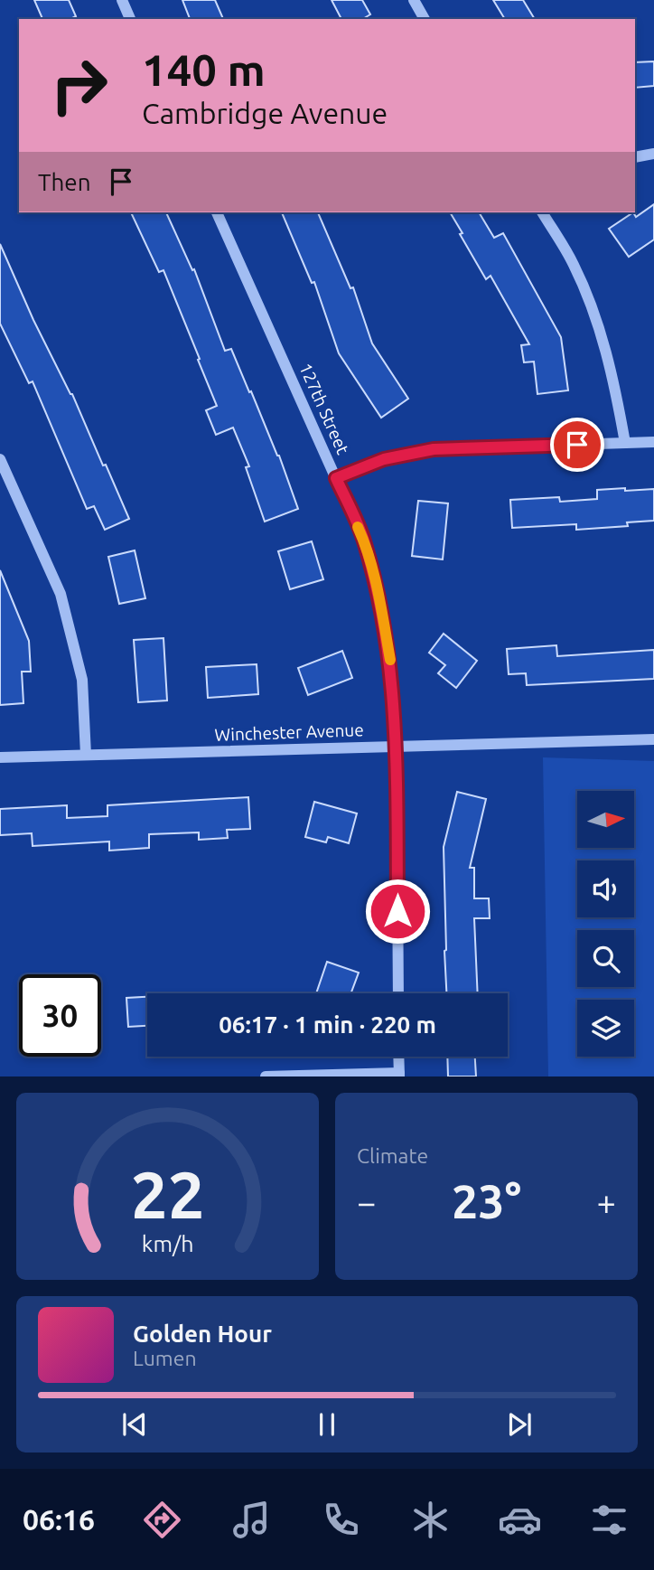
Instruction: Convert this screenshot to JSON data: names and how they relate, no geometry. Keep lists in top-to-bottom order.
{
  "streets": {
    "street": ["127th Street", "Winchester Avenue"]
  },
  "crossings": [
    ["127th Street", "Winchester Avenue"]
  ],
  "north": "right",
  "page": {
    "turn": ["140 m", "Cambridge Avenue"],
    "then": "Then",
    "limit": "30",
    "trip": "06:17 · 1 min · 220 m",
    "tile": "Climate",
    "heat": ["−", "23°", "+"],
    "song": ["Golden Hour", "Lumen"],
    "tabs": "06:16",
    "gauge": ["22", "km/h"]
  }
}
